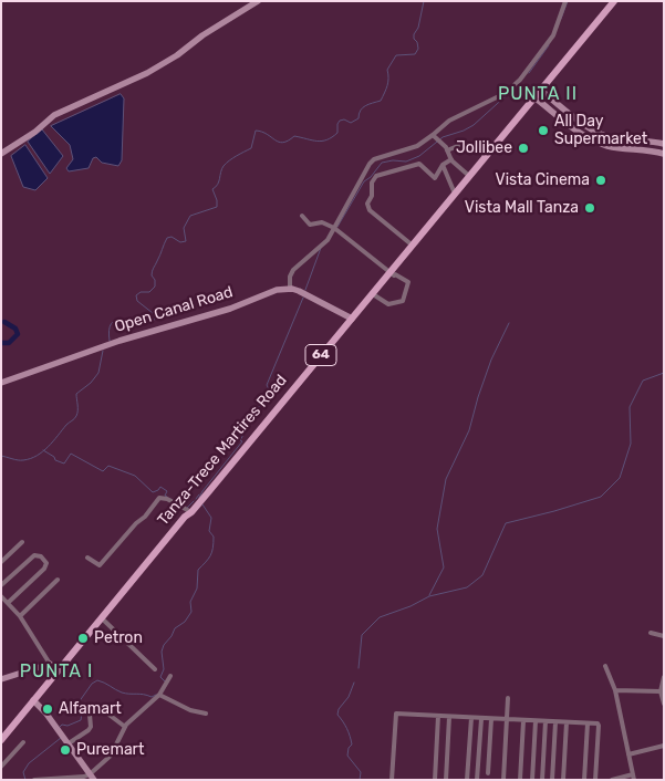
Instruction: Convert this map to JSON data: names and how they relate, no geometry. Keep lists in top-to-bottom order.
{
  "streets": {
    "main road": ["Open Canal Road", "64", "Tanza-Trece Martires Road"]
  },
  "districts": ["PUNTA II", "PUNTA I"],
  "places": [
    "All Day Supermarket",
    "Jollibee",
    "Vista Cinema",
    "Vista Mall Tanza",
    "Petron",
    "Alfamart",
    "Puremart"
  ]
}
